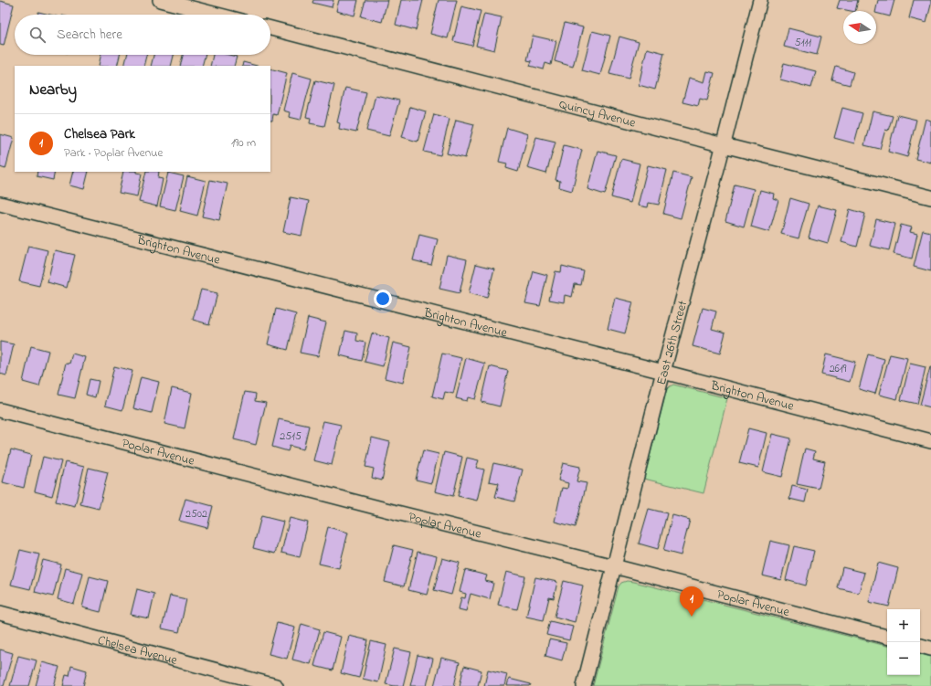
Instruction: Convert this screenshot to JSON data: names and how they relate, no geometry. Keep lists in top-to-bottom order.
{
  "streets": {
    "street": [
      "Quincy Avenue",
      "Brighton Avenue",
      "East 26th Street",
      "Poplar Avenue",
      "Chelsea Avenue"
    ]
  },
  "crossings": [
    ["Quincy Avenue", "East 26th Street"],
    ["Brighton Avenue", "East 26th Street"],
    ["East 26th Street", "Poplar Avenue"]
  ],
  "house_numbers": [
    "5111",
    "2619",
    "2515",
    "2502"
  ],
  "north": "left",
  "page": {
    "search": "Search here",
    "heading": "Nearby",
    "list": [
      {
        "mark": "1",
        "name": "Chelsea Park",
        "note": "Park · Poplar Avenue",
        "value": "190 m"
      }
    ],
    "pins": "1",
    "map_buttons": ["+", "−"]
  }
}
